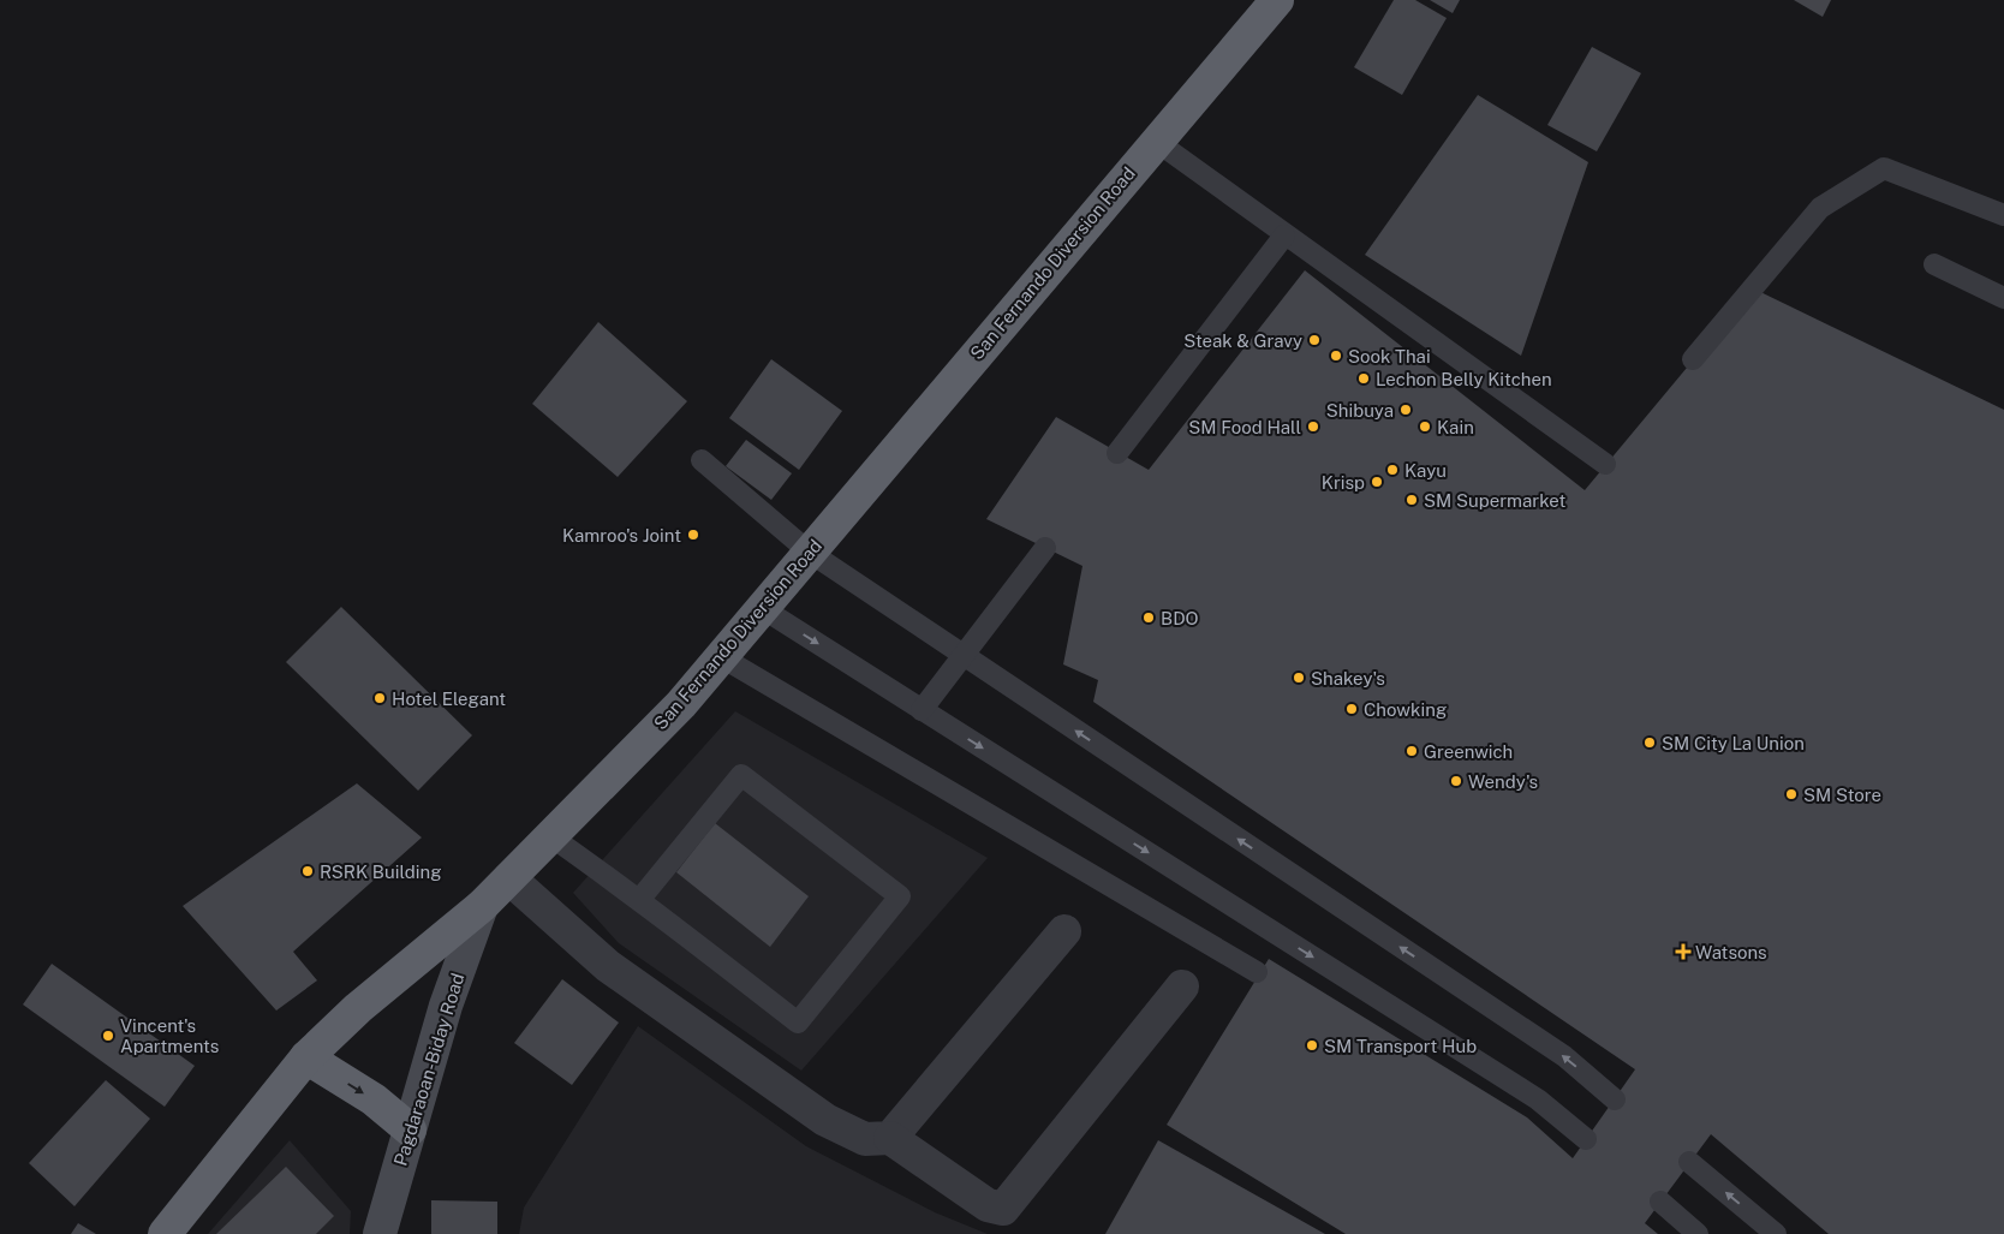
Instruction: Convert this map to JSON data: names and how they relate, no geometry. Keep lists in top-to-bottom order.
{
  "streets": {
    "highway": ["San Fernando Diversion Road"],
    "main road": ["Pagdaraoan-Biday Road"]
  },
  "crossings": [
    ["San Fernando Diversion Road", "Pagdaraoan-Biday Road"]
  ],
  "places": {
    "other": [
      "Steak & Gravy",
      "Sook Thai",
      "Lechon Belly Kitchen",
      "Shibuya",
      "SM Food Hall",
      "Kain",
      "Kayu",
      "Krisp",
      "SM Supermarket",
      "Kamroo's Joint",
      "BDO",
      "Shakey's",
      "Hotel Elegant",
      "Chowking",
      "SM City La Union",
      "Greenwich",
      "Wendy's",
      "SM Store",
      "RSRK Building",
      "Vincent's Apartments",
      "SM Transport Hub"
    ],
    "health": ["Watsons"]
  }
}
